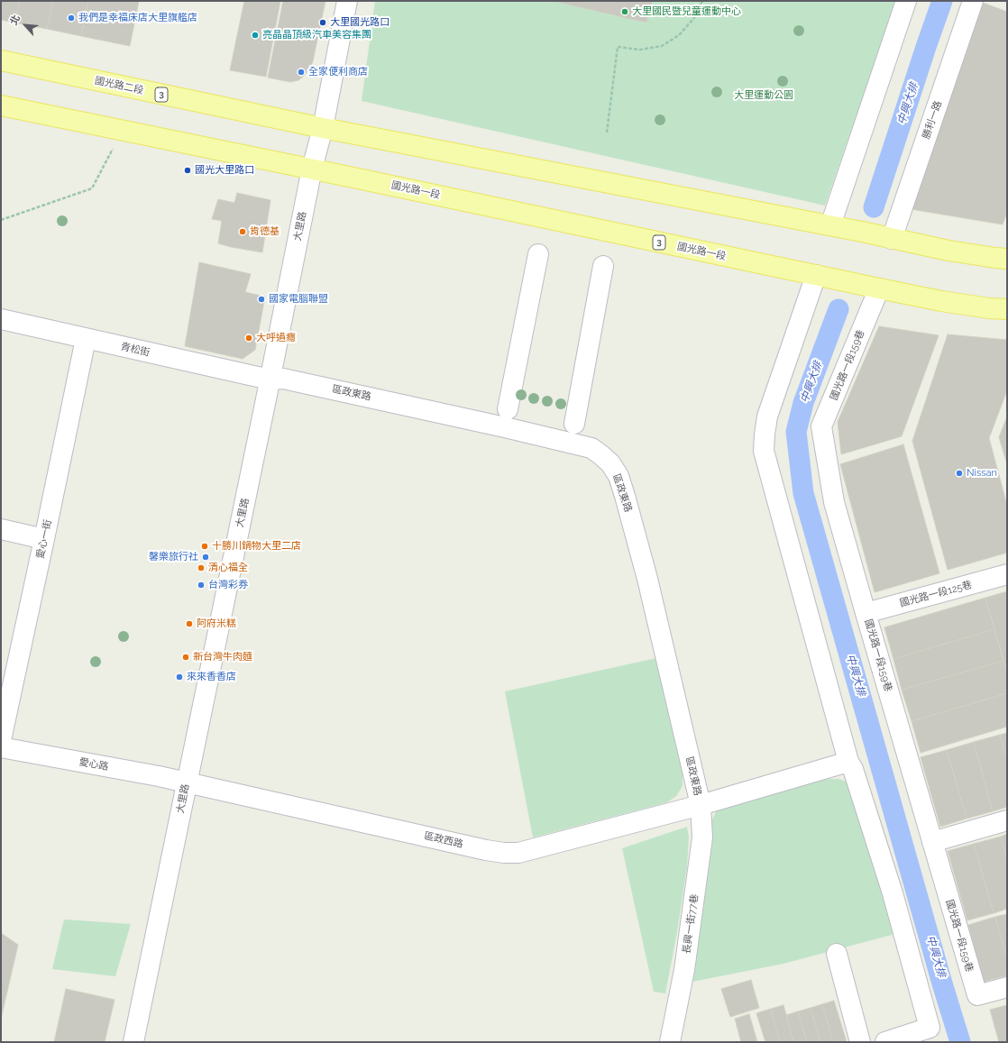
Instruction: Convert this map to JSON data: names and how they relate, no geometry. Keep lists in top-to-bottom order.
{
  "streets": {
    "main road": ["國光路二段", "3", "國光路一段"],
    "street": [
      "勝利一路",
      "大里路",
      "青松街",
      "國光路一段159巷",
      "區政東路",
      "愛心一街",
      "國光路一段125巷",
      "愛心路",
      "區政西路",
      "長興一街77巷"
    ]
  },
  "crossings": [
    ["國光路二段", "3"],
    ["國光路二段", "大里路"],
    ["3", "勝利一路"],
    ["3", "國光路一段"],
    ["3", "大里路"],
    ["國光路一段", "大里路"],
    ["國光路一段", "國光路一段159巷"],
    ["大里路", "青松街"],
    ["大里路", "區政東路"],
    ["大里路", "愛心路"],
    ["大里路", "區政西路"],
    ["青松街", "區政東路"],
    ["青松街", "愛心一街"],
    ["國光路一段159巷", "國光路一段125巷"],
    ["區政東路", "區政西路"],
    ["區政東路", "長興一街77巷"],
    ["愛心路", "區政西路"],
    ["區政西路", "長興一街77巷"]
  ],
  "water": ["中興大排"],
  "parks": ["大里運動公園"],
  "places": [
    "大里國民暨兒童運動中心",
    "我們是幸福床店大里旗艦店",
    "大里國光路口",
    "亮晶晶頂級汽車美容集團",
    "全家便利商店",
    "國光大里路口",
    "肯德基",
    "國家電腦聯盟",
    "大呼過癮",
    "Nissan",
    "十勝川鍋物大里二店",
    "馨樂旅行社",
    "清心福全",
    "台灣彩券",
    "阿府米糕",
    "新台灣牛肉麵",
    "來來香香店"
  ],
  "north": "top left"
}
